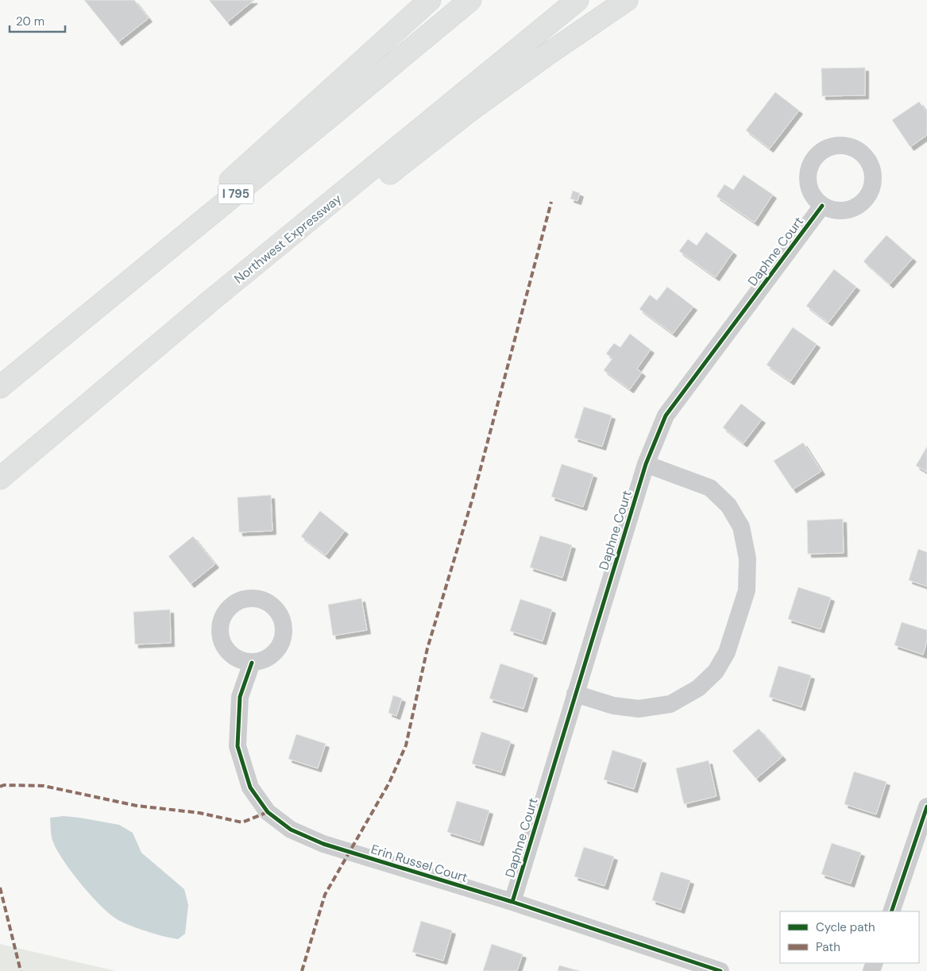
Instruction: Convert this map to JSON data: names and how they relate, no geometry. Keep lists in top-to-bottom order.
{
  "streets": {
    "highway": ["I 795", "Northwest Expressway"],
    "street": ["Daphne Court", "Erin Russel Court"]
  },
  "crossings": [
    ["Daphne Court", "Erin Russel Court"]
  ],
  "legend": ["Cycle path", "Path"],
  "scale_bar": "20 m"
}
